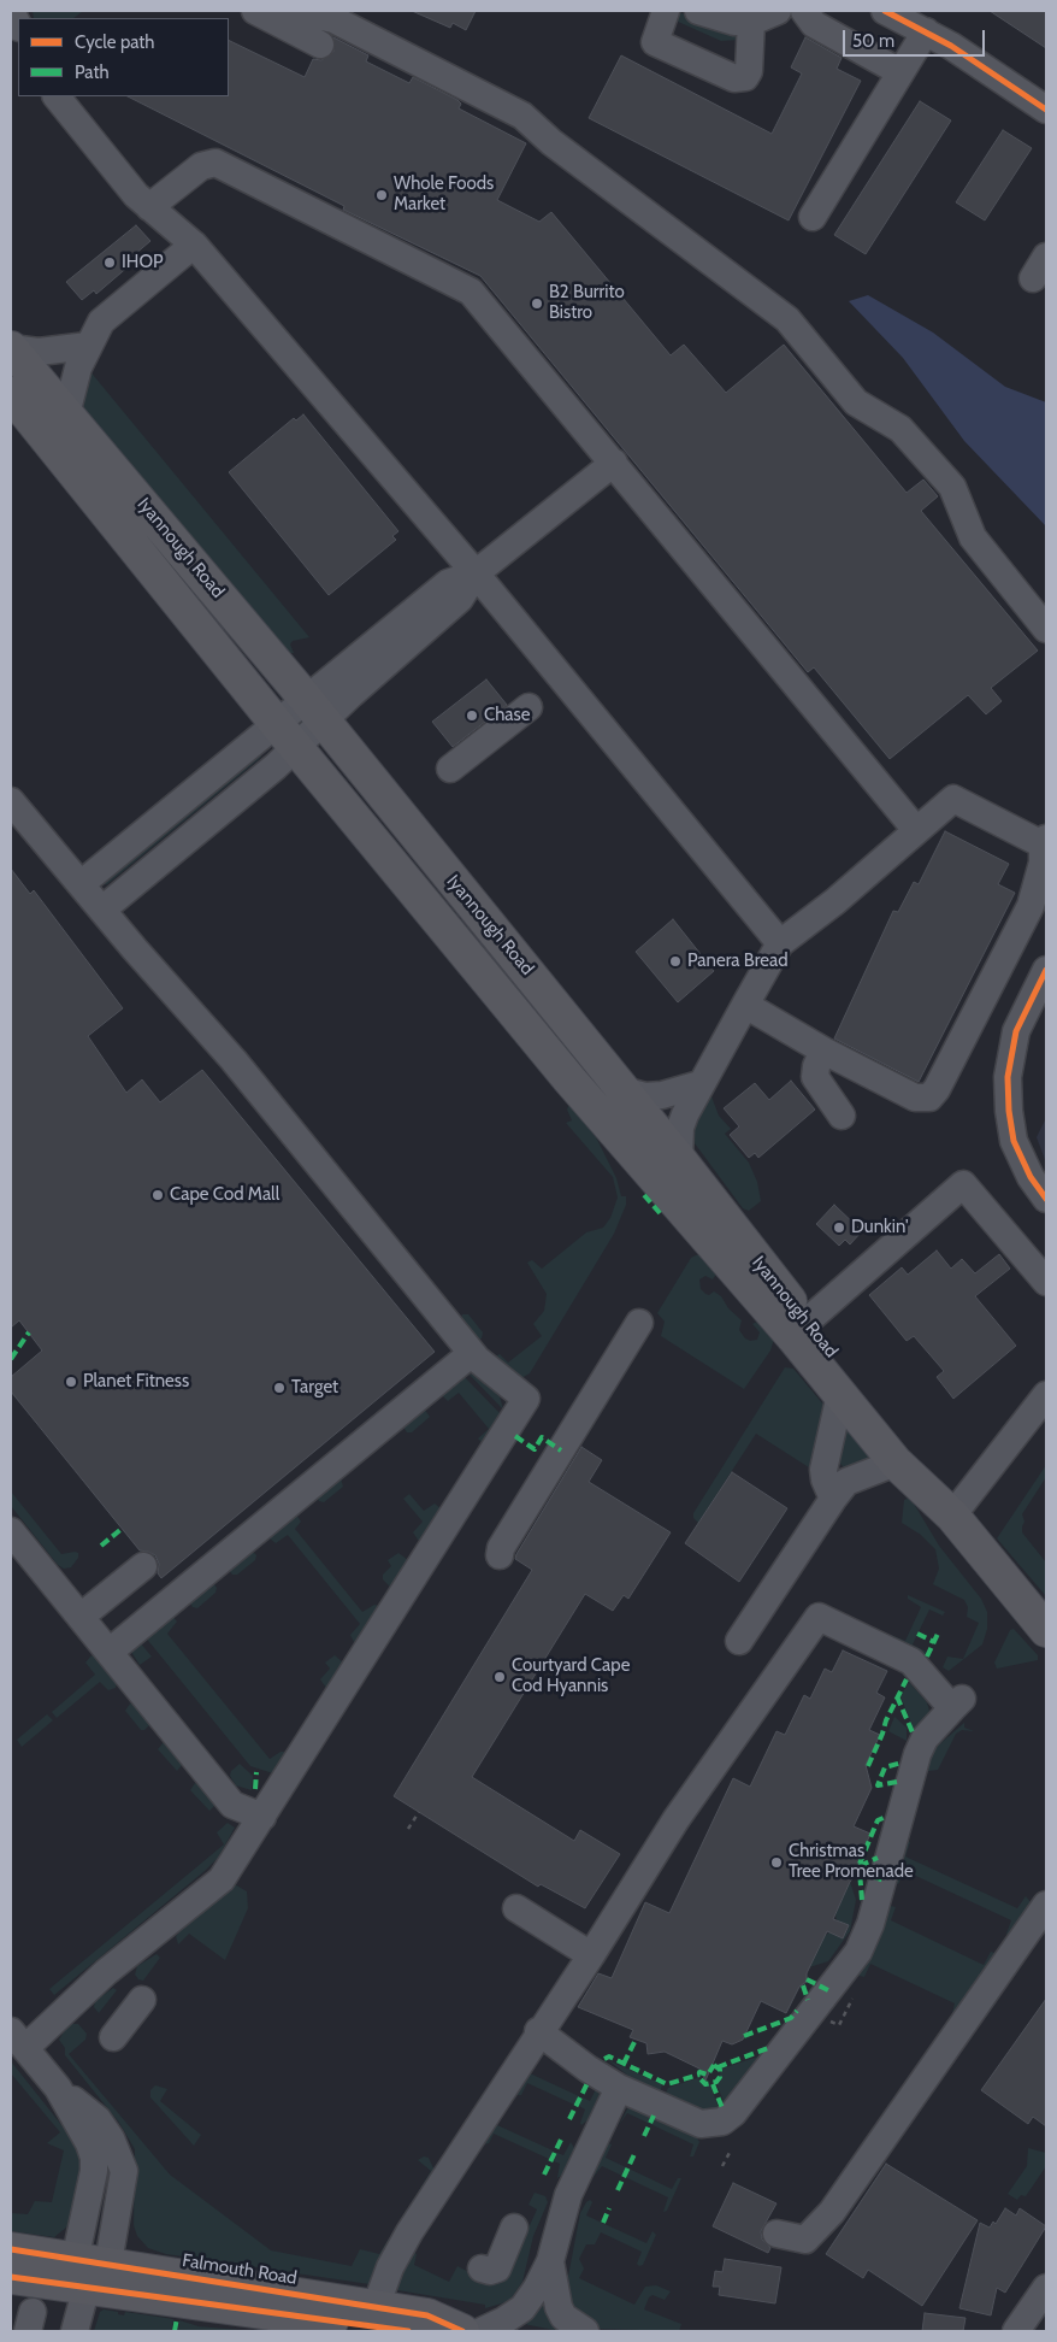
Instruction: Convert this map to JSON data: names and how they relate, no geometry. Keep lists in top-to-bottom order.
{
  "streets": {
    "main road": ["Iyannough Road", "Falmouth Road"]
  },
  "places": [
    "Whole Foods Market",
    "IHOP",
    "B2 Burrito Bistro",
    "Chase",
    "Panera Bread",
    "Cape Cod Mall",
    "Dunkin'",
    "Planet Fitness",
    "Target",
    "Courtyard Cape Cod Hyannis",
    "Christmas Tree Promenade"
  ],
  "legend": ["Cycle path", "Path"],
  "scale_bar": "50 m"
}
